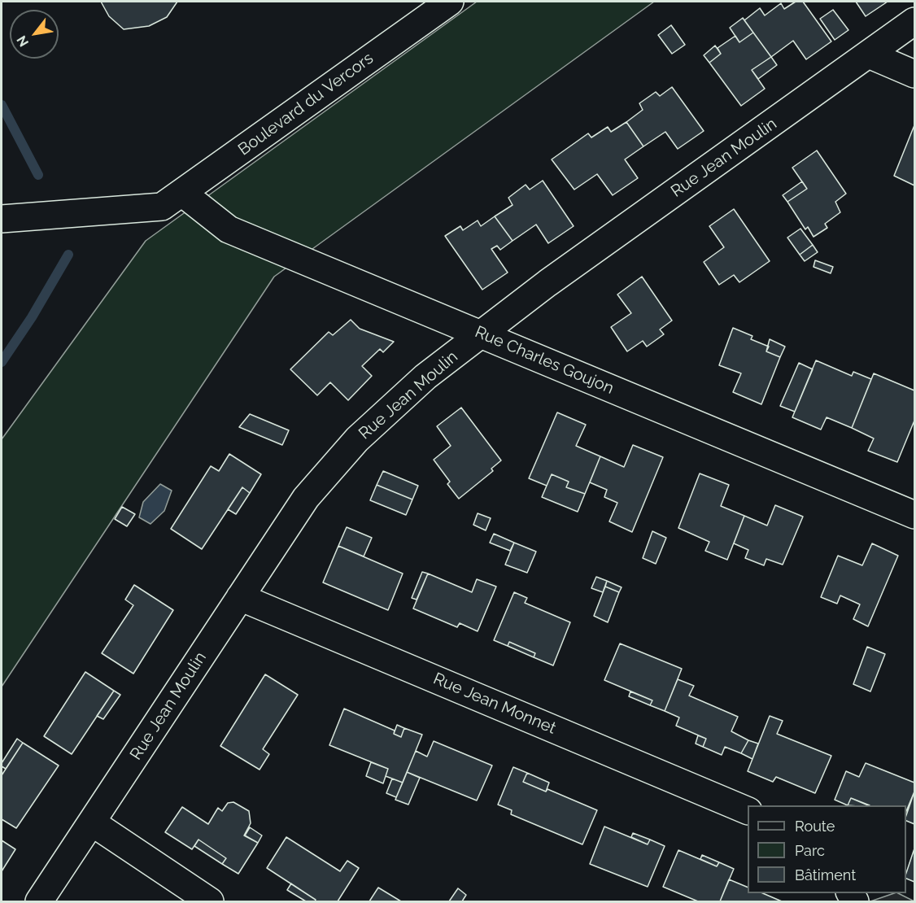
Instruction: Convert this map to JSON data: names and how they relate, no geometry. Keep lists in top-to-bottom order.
{
  "streets": {
    "street": [
      "Boulevard du Vercors",
      "Rue Jean Moulin",
      "Rue Charles Goujon",
      "Rue Jean Monnet"
    ]
  },
  "crossings": [
    ["Boulevard du Vercors", "Rue Charles Goujon"],
    ["Rue Jean Moulin", "Rue Charles Goujon"],
    ["Rue Jean Moulin", "Rue Jean Monnet"]
  ],
  "legend": ["Route", "Parc", "Bâtiment"],
  "north": "bottom left"
}
